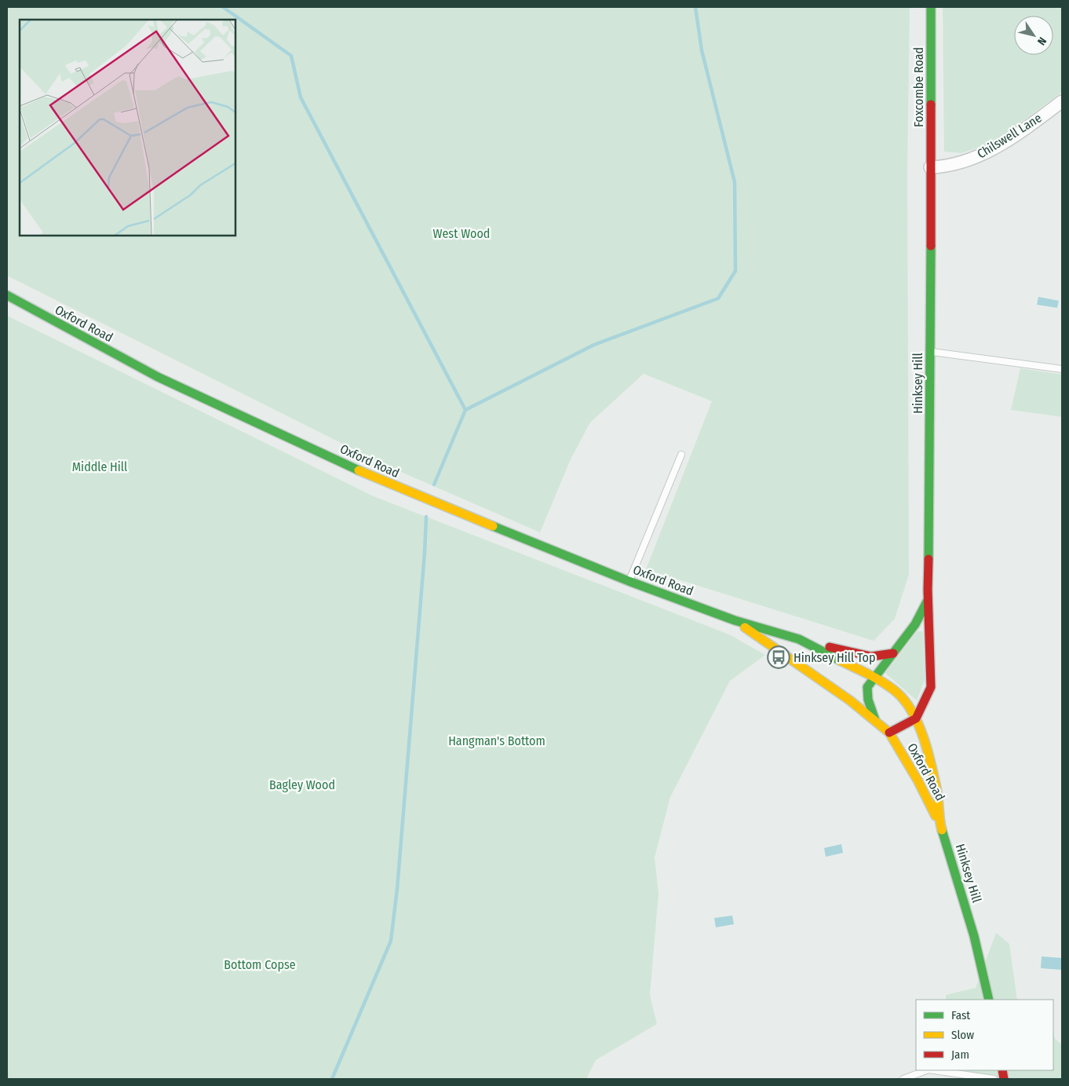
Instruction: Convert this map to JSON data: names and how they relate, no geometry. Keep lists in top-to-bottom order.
{
  "streets": {
    "street": [
      "Foxcombe Road",
      "Chilswell Lane",
      "Oxford Road",
      "Hinksey Hill"
    ]
  },
  "crossings": [
    ["Foxcombe Road", "Chilswell Lane"],
    ["Foxcombe Road", "Hinksey Hill"],
    ["Chilswell Lane", "Hinksey Hill"],
    ["Oxford Road", "Hinksey Hill"]
  ],
  "parks": [
    "West Wood",
    "Middle Hill",
    "Hangman's Bottom",
    "Bagley Wood",
    "Bottom Copse"
  ],
  "places": {
    "bus stop": ["Hinksey Hill Top"]
  },
  "legend": ["Fast", "Slow", "Jam"],
  "north": "bottom right"
}
